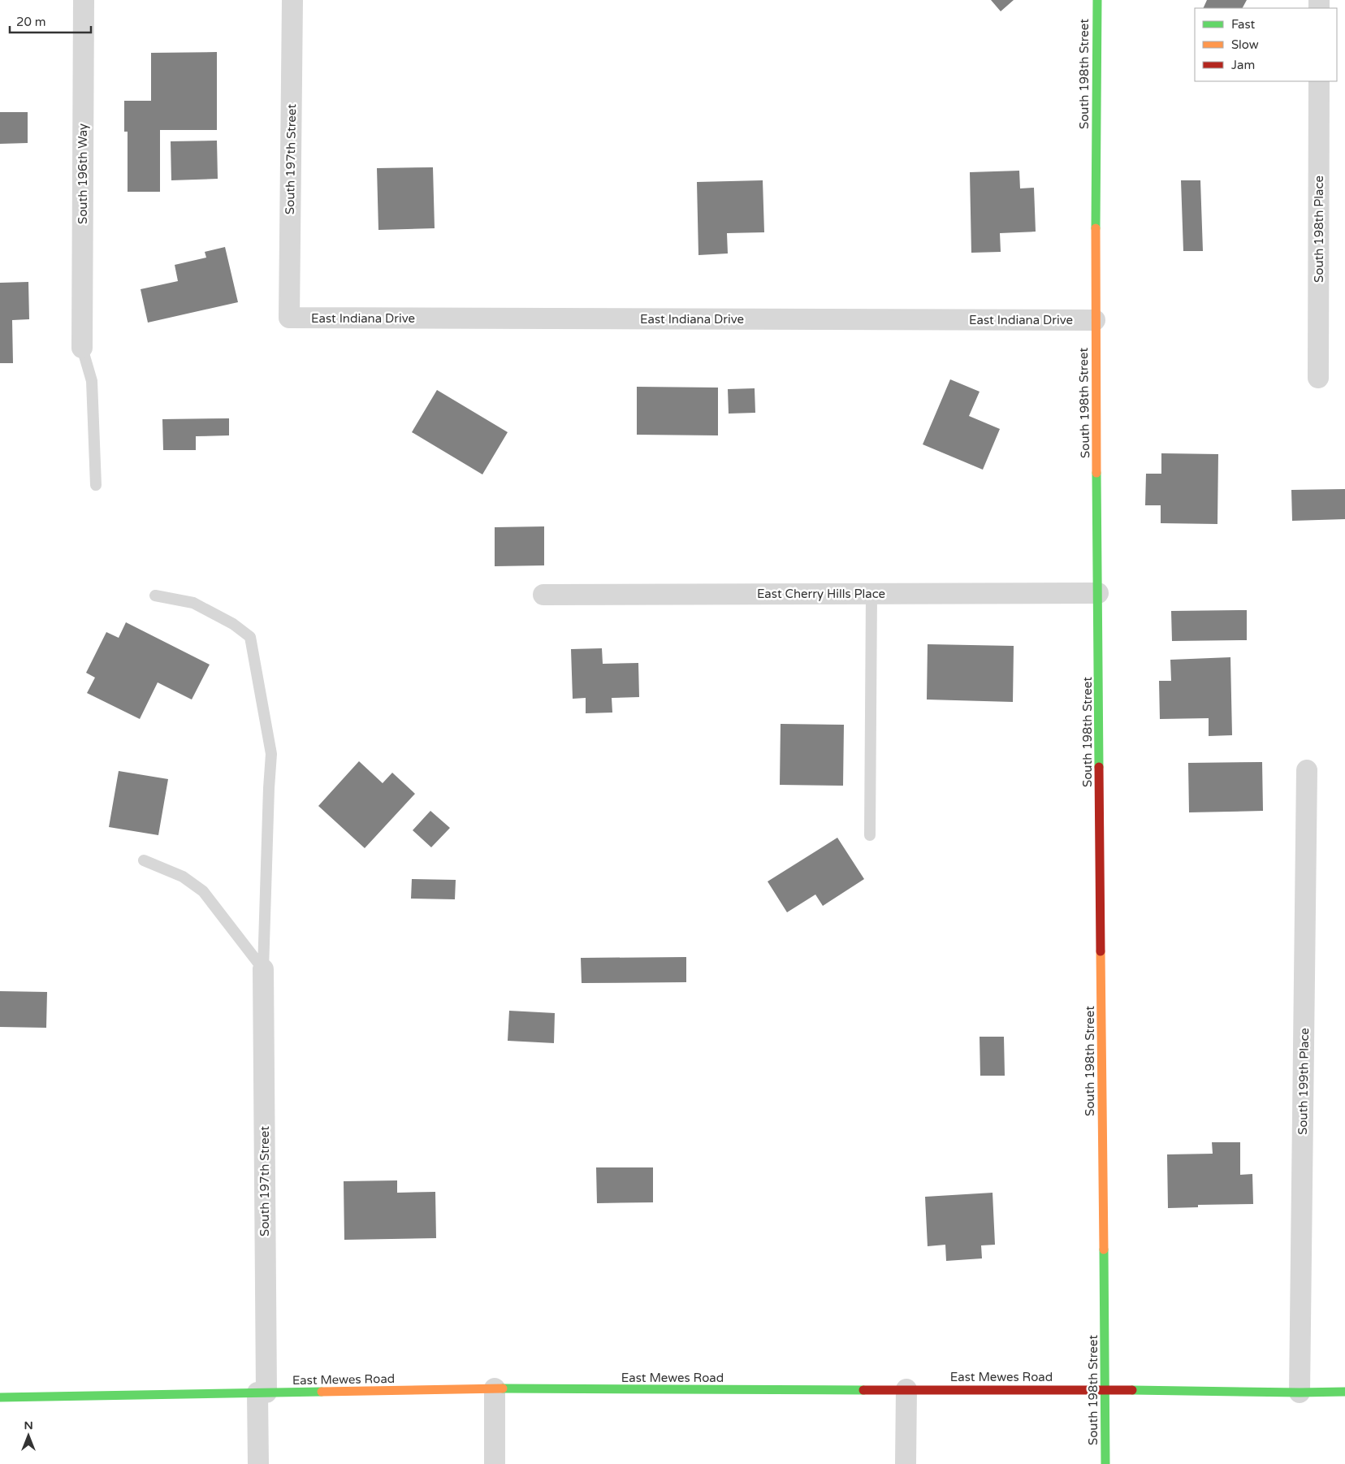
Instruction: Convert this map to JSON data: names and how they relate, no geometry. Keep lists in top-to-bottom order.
{
  "streets": {
    "street": [
      "South 198th Street",
      "South 197th Street",
      "South 196th Way",
      "South 198th Place",
      "East Indiana Drive",
      "East Cherry Hills Place",
      "South 199th Place",
      "East Mewes Road"
    ]
  },
  "crossings": [
    ["South 198th Street", "East Indiana Drive"],
    ["South 198th Street", "East Cherry Hills Place"],
    ["South 198th Street", "East Mewes Road"],
    ["South 197th Street", "East Indiana Drive"],
    ["South 197th Street", "East Mewes Road"],
    ["South 199th Place", "East Mewes Road"]
  ],
  "legend": ["Fast", "Slow", "Jam"],
  "scale_bar": "20 m",
  "north": "top"
}
